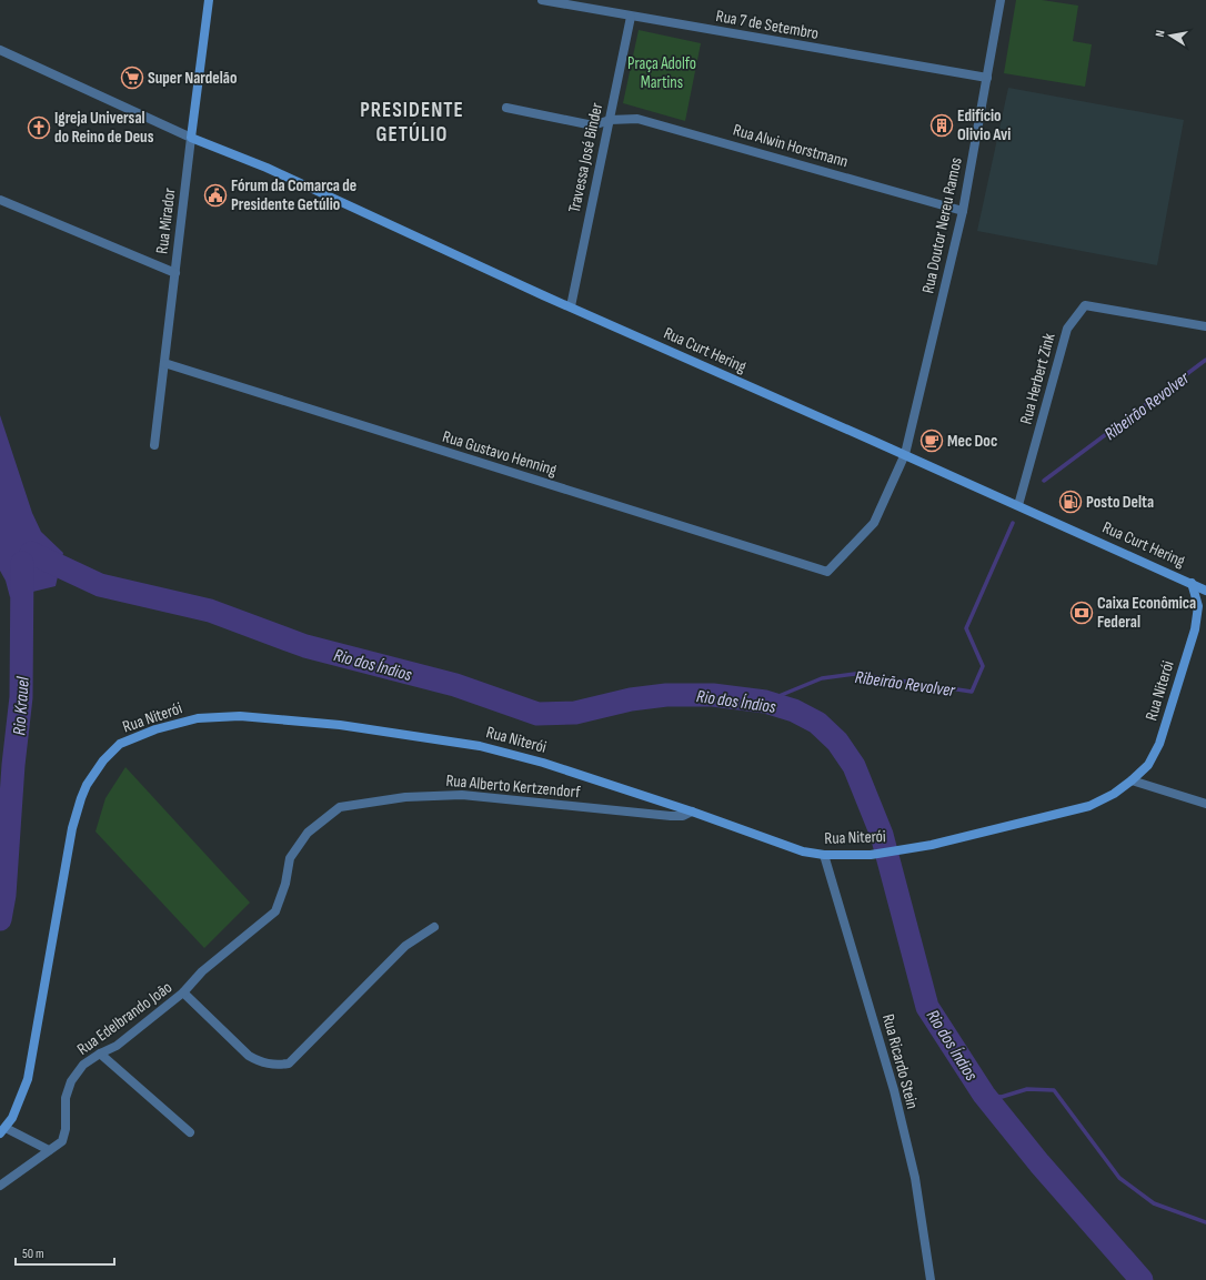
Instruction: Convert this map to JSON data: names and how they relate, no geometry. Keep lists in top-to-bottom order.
{
  "streets": {
    "main road": ["Rua Mirador", "Rua Curt Hering", "Rua Niterói"],
    "street": [
      "Rua 7 de Setembro",
      "Rua Alwin Horstmann",
      "Travessa José Binder",
      "Rua Doutor Nereu Ramos",
      "Rua Herbert Zink",
      "Rua Gustavo Henning",
      "Rua Alberto Kertzendorf",
      "Rua Edelbrando João",
      "Rua Ricardo Stein"
    ]
  },
  "crossings": [
    ["Rua 7 de Setembro", "Travessa José Binder"],
    ["Rua 7 de Setembro", "Rua Doutor Nereu Ramos"],
    ["Rua Alwin Horstmann", "Travessa José Binder"],
    ["Rua Alwin Horstmann", "Rua Doutor Nereu Ramos"],
    ["Travessa José Binder", "Rua Curt Hering"],
    ["Rua Mirador", "Rua Curt Hering"],
    ["Rua Mirador", "Rua Gustavo Henning"],
    ["Rua Doutor Nereu Ramos", "Rua Curt Hering"],
    ["Rua Doutor Nereu Ramos", "Rua Gustavo Henning"],
    ["Rua Curt Hering", "Rua Herbert Zink"],
    ["Rua Curt Hering", "Rua Niterói"],
    ["Rua Niterói", "Rua Alberto Kertzendorf"],
    ["Rua Niterói", "Rua Ricardo Stein"],
    ["Rua Alberto Kertzendorf", "Rua Edelbrando João"]
  ],
  "districts": ["PRESIDENTE GETÚLIO"],
  "water": ["Ribeirão Revolver", "Rio dos Índios", "Rio Krauel"],
  "parks": ["Praça Adolfo Martins"],
  "places": {
    "supermarket": ["Super Nardelão"],
    "building": ["Edifício Olivio Avi"],
    "church": ["Igreja Universal do Reino de Deus"],
    "public building": ["Fórum da Comarca de Presidente Getúlio"],
    "cafe": ["Mec Doc"],
    "fuel station": ["Posto Delta"],
    "bank": ["Caixa Econômica Federal"]
  },
  "scale_bar": "50 m",
  "north": "left"
}
